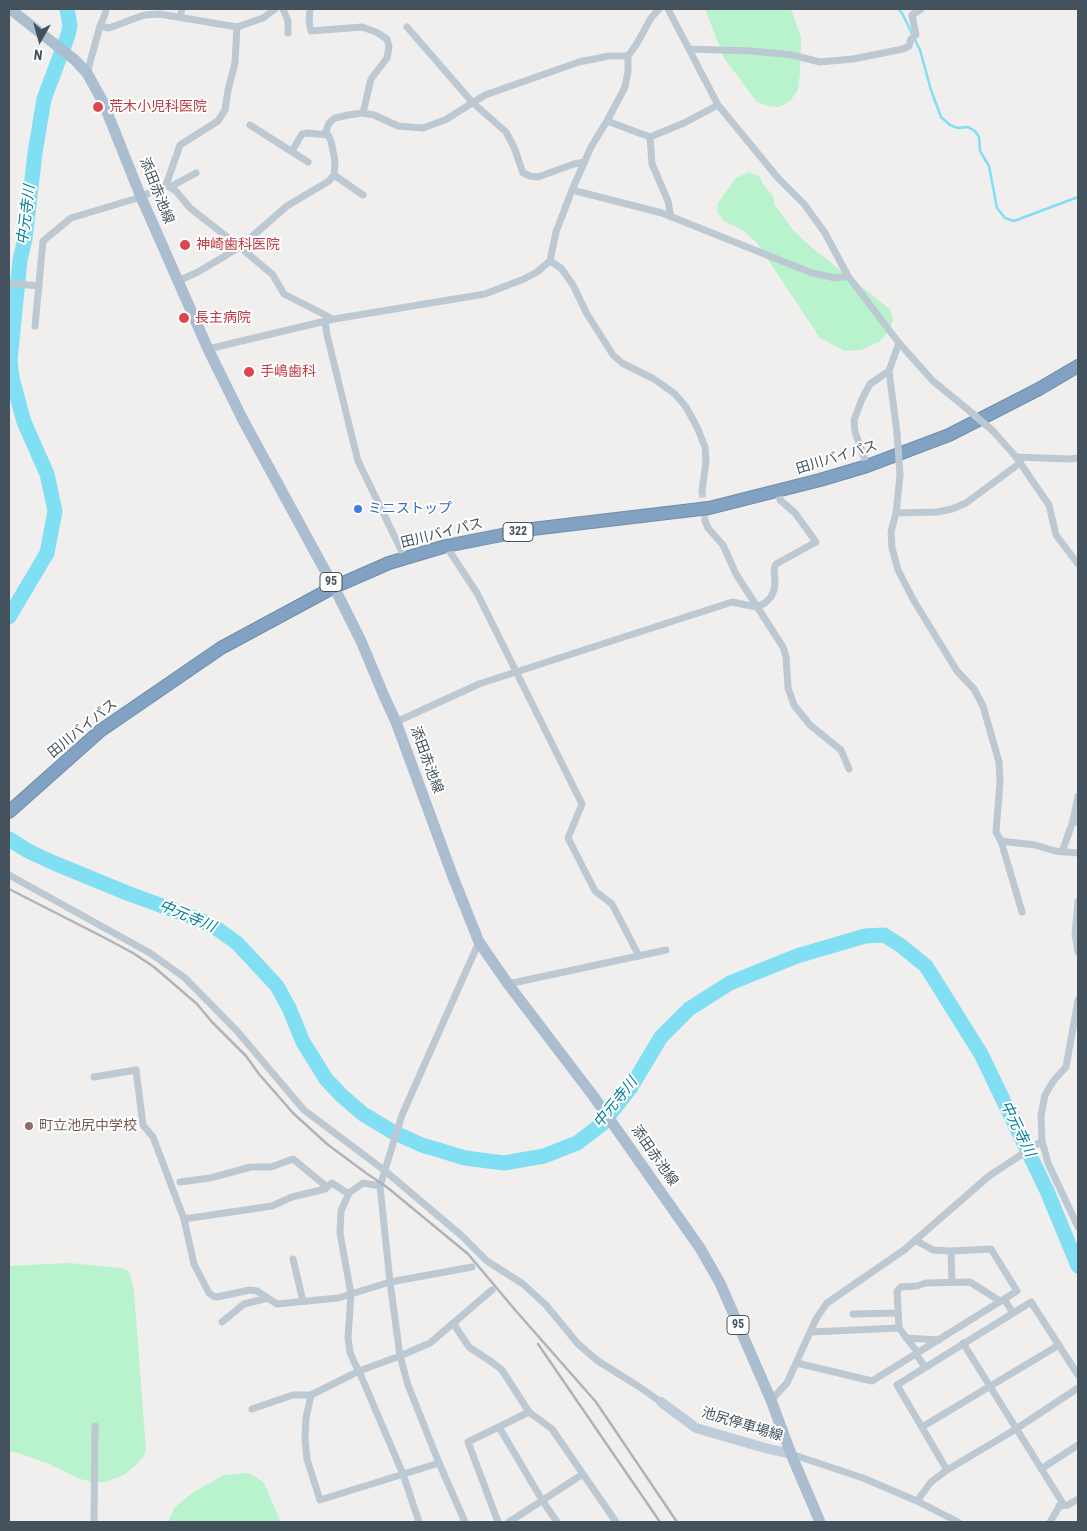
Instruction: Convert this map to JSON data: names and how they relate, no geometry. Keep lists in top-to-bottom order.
{
  "streets": {
    "highway": ["田川バイパス", "322"],
    "main road": ["添田赤池線", "95", "池尻停車場線"]
  },
  "crossings": [
    ["添田赤池線", "田川バイパス"],
    ["添田赤池線", "池尻停車場線"]
  ],
  "water": ["中元寺川"],
  "places": [
    "荒木小児科医院",
    "神崎歯科医院",
    "長主病院",
    "手嶋歯科",
    "ミニストップ",
    "町立池尻中学校"
  ],
  "north": "bottom"
}
